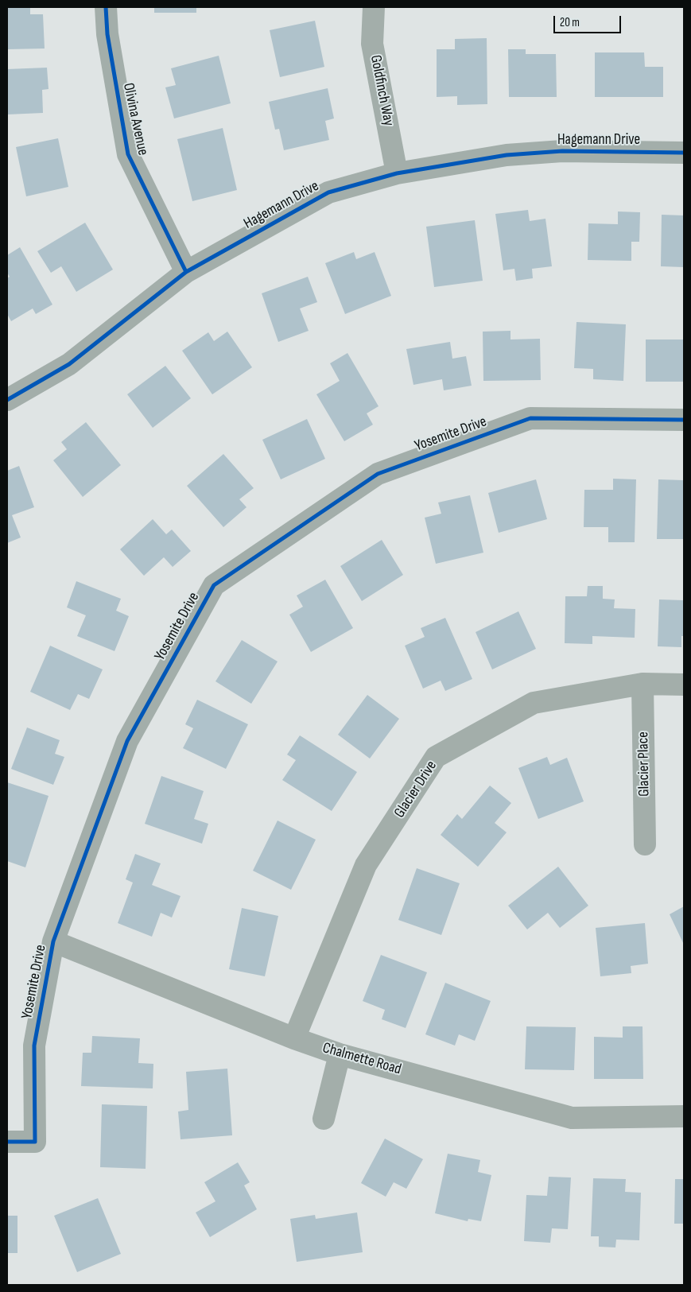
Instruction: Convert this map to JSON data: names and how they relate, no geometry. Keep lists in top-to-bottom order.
{
  "streets": {
    "street": [
      "Goldfinch Way",
      "Olivina Avenue",
      "Hagemann Drive",
      "Yosemite Drive",
      "Glacier Place",
      "Glacier Drive",
      "Chalmette Road"
    ]
  },
  "crossings": [
    ["Goldfinch Way", "Hagemann Drive"],
    ["Olivina Avenue", "Hagemann Drive"],
    ["Yosemite Drive", "Chalmette Road"],
    ["Glacier Place", "Glacier Drive"],
    ["Glacier Drive", "Chalmette Road"]
  ],
  "scale_bar": "20 m"
}
